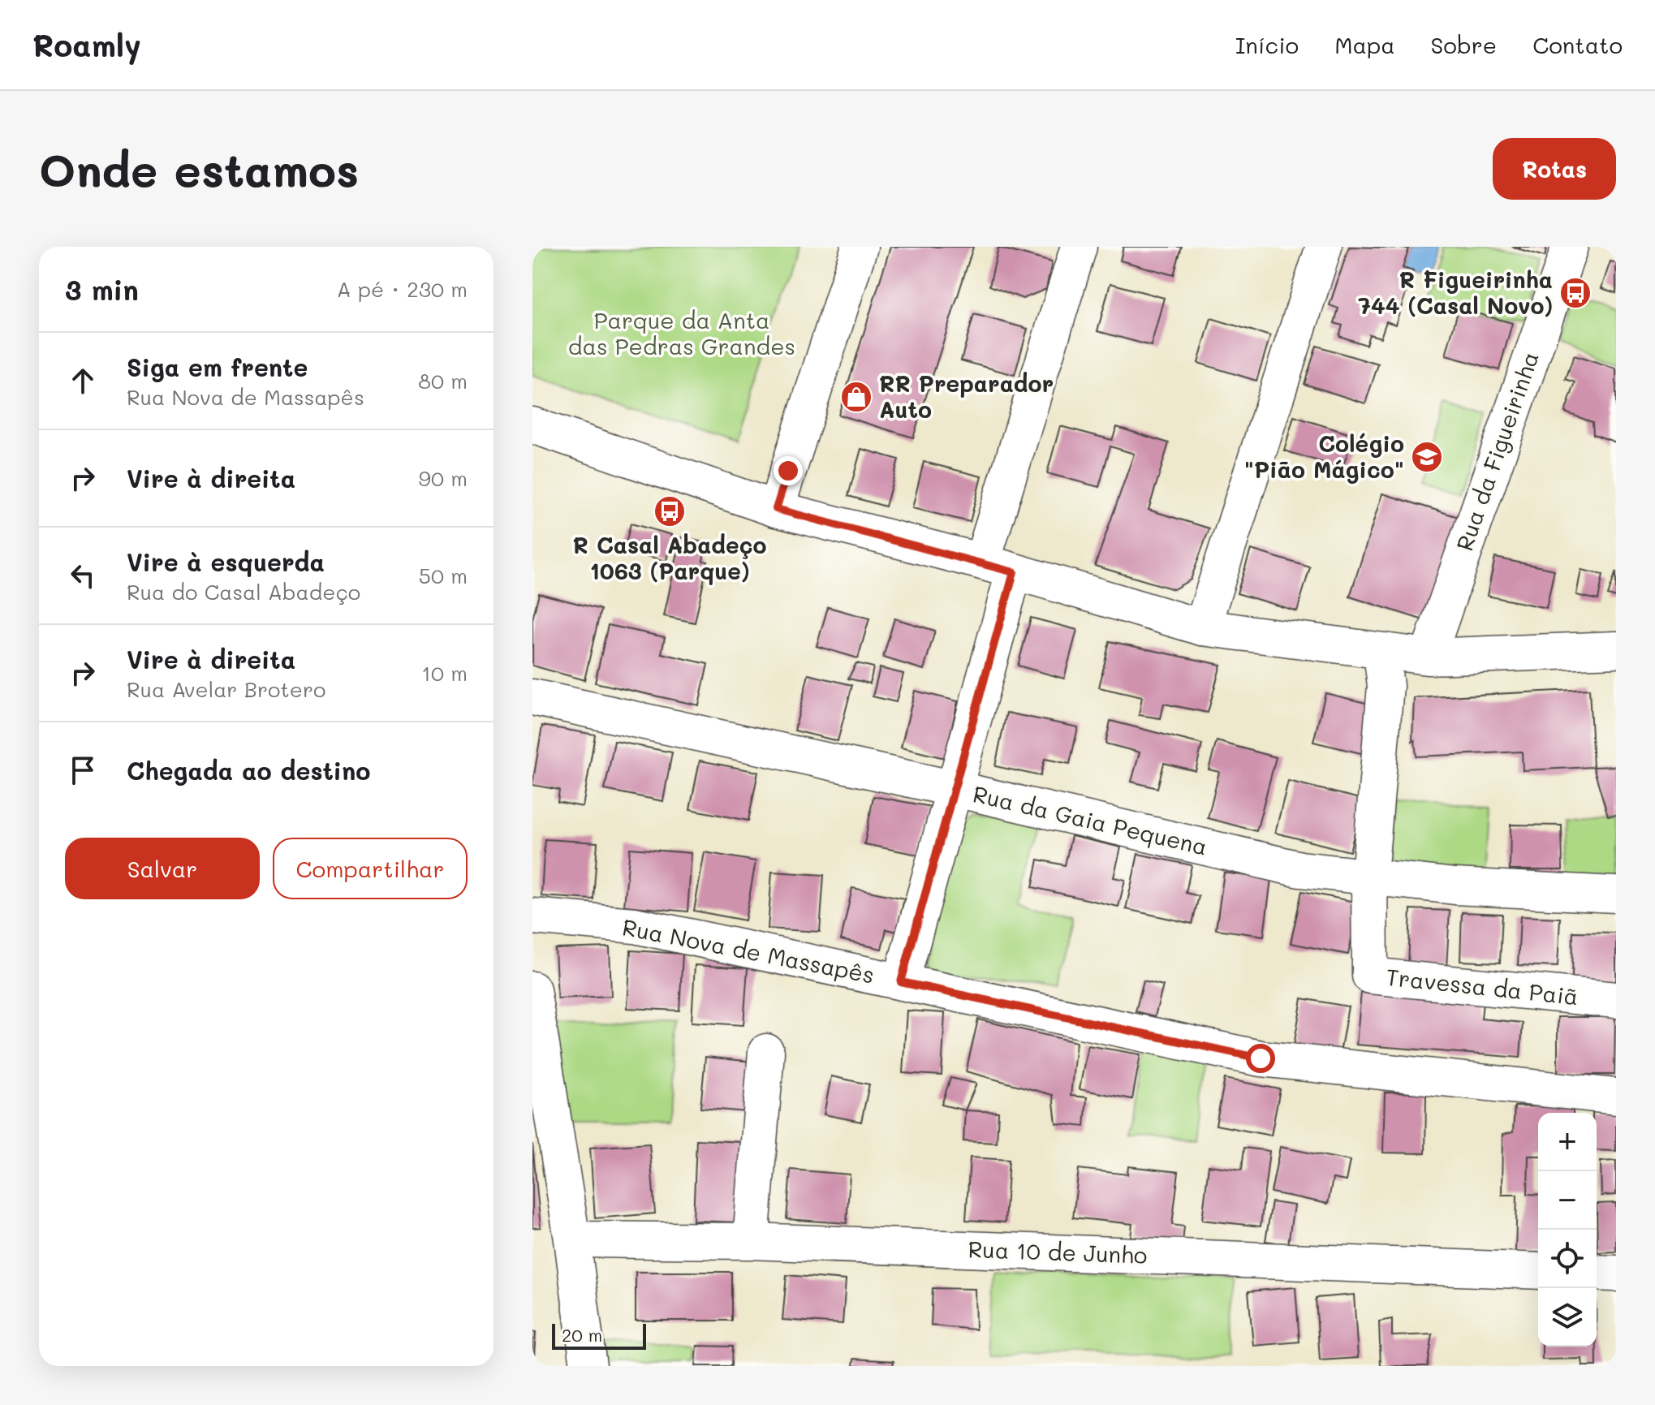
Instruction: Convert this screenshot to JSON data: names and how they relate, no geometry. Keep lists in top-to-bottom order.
{
  "streets": {
    "street": [
      "Rua da Figueirinha",
      "Rua da Gaia Pequena",
      "Rua Nova de Massapês",
      "Travessa da Paiã",
      "Rua 10 de Junho"
    ]
  },
  "crossings": [
    ["Rua da Gaia Pequena", "Travessa da Paiã"]
  ],
  "parks": ["Parque da Anta das Pedras Grandes"],
  "places": {
    "bus stop": ["R Figueirinha 744 (Casal Novo)", "R Casal Abadeço 1063 (Parque)"],
    "shop": ["RR Preparador Auto"],
    "school or university": ["Colégio \"Pião Mágico\""]
  },
  "scale_bar": "20 m",
  "page": {
    "header": "Roamly",
    "nav": [
      "Início",
      "Mapa",
      "Sobre",
      "Contato"
    ],
    "buttons": [
      "Rotas",
      ["Salvar", "Compartilhar"]
    ],
    "title": "Onde estamos",
    "heading": ["3 min", "A pé · 230 m"],
    "list": [
      ["Siga em frente", "Rua Nova de Massapês", "80 m"],
      ["Vire à direita", "90 m"],
      ["Vire à esquerda", "Rua do Casal Abadeço", "50 m"],
      ["Vire à direita", "Rua Avelar Brotero", "10 m"],
      "Chegada ao destino"
    ],
    "map_buttons": ["+", "−"],
    "scale": "20 m"
  }
}
